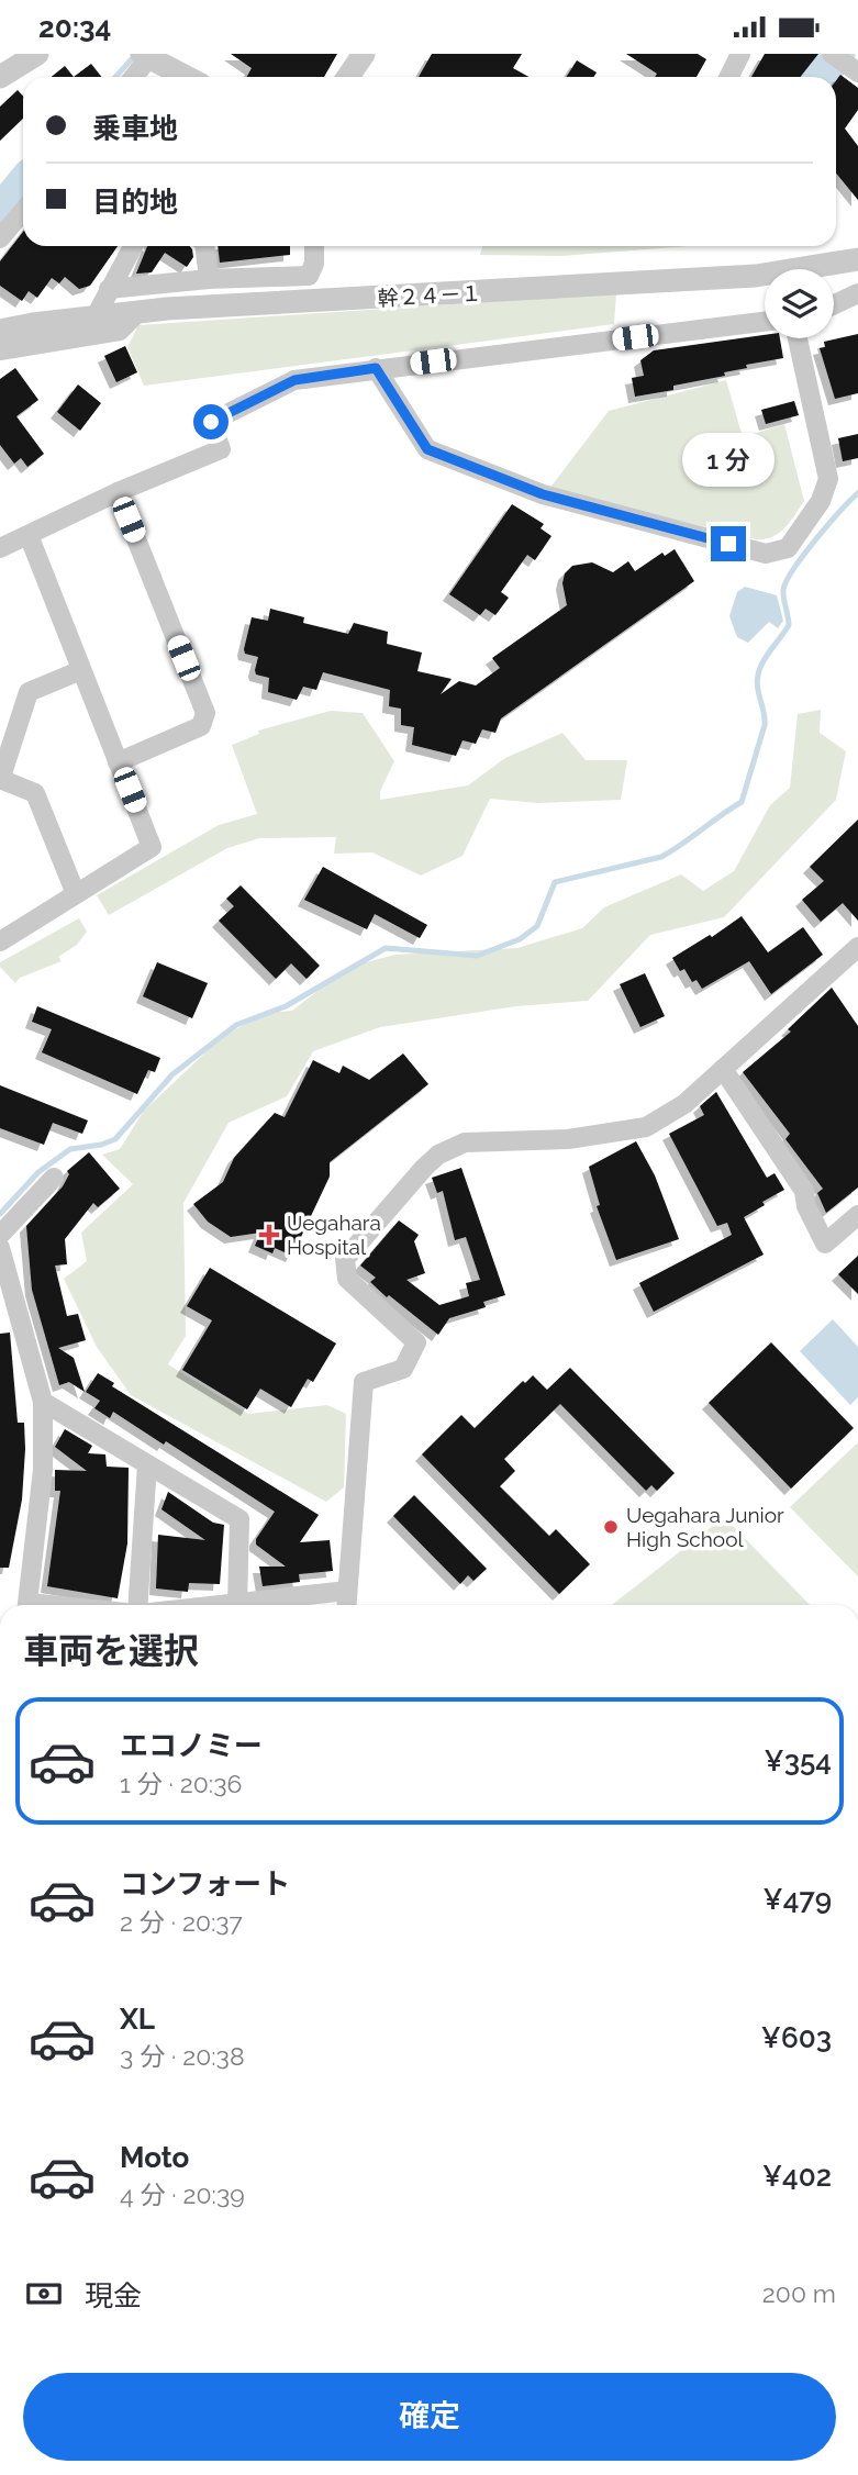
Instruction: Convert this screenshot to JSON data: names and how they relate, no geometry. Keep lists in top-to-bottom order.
{
  "streets": {
    "street": ["幹２４－１"]
  },
  "places": {
    "health": ["Uegahara Hospital"],
    "other": ["Uegahara Junior High School"]
  },
  "page": {
    "status": "20:34",
    "banner": ["乗車地", "目的地"],
    "bubble": "1 分",
    "heading": "車両を選択",
    "list": [
      {
        "name": "エコノミー",
        "note": "1 分 · 20:36",
        "value": "¥354"
      },
      {
        "name": "コンフォート",
        "note": "2 分 · 20:37",
        "value": "¥479"
      },
      {
        "name": "XL",
        "note": "3 分 · 20:38",
        "value": "¥603"
      },
      {
        "name": "Moto",
        "note": "4 分 · 20:39",
        "value": "¥402"
      }
    ],
    "pay": ["現金", "200 m"],
    "buttons": "確定"
  }
}
